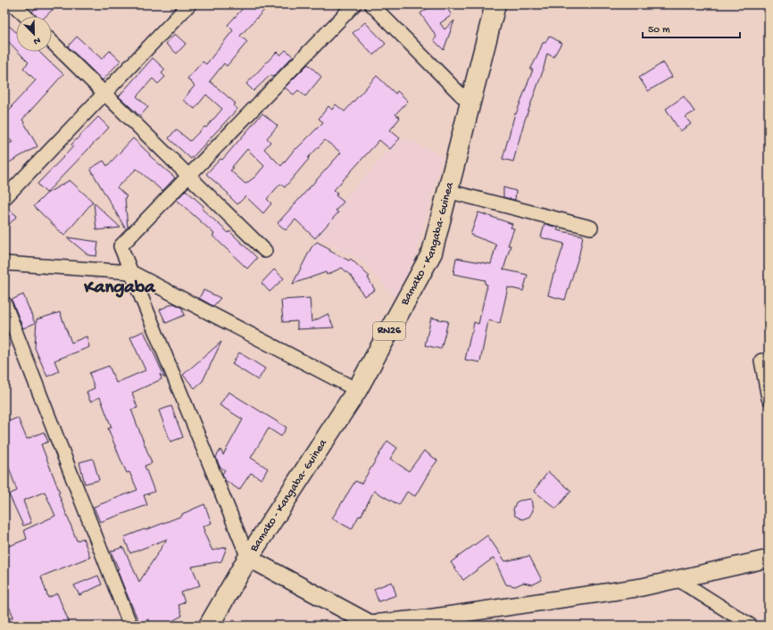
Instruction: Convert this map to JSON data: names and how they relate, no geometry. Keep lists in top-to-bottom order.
{
  "streets": {
    "main road": ["Bamako - Kangaba- Guinea", "RN26"]
  },
  "districts": ["Kangaba"],
  "scale_bar": "50 m",
  "north": "bottom right"
}
